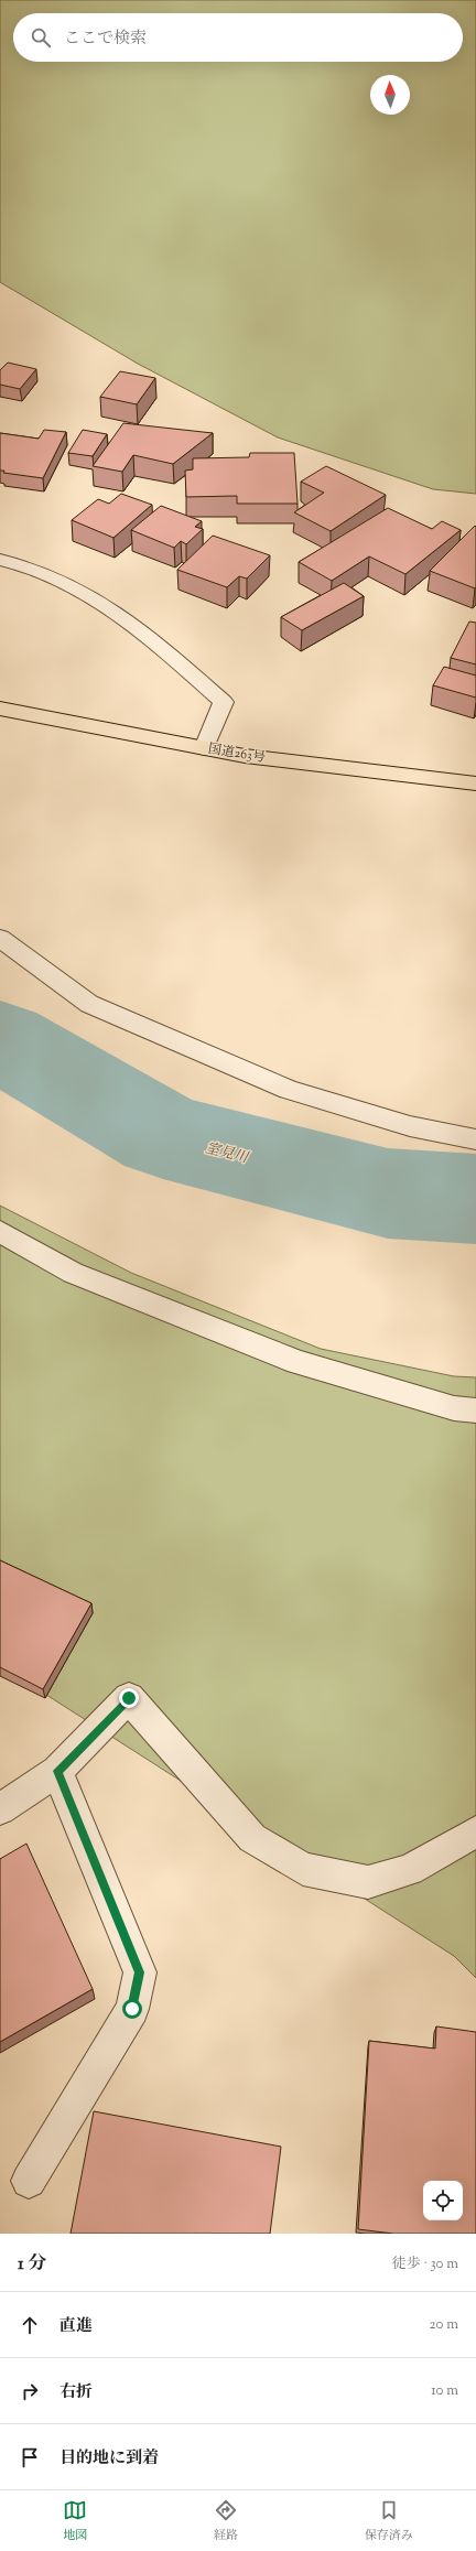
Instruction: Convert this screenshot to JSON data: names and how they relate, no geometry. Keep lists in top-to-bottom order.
{
  "streets": {
    "highway": ["国道263号"]
  },
  "water": ["室見川"],
  "north": "top",
  "page": {
    "search": "ここで検索",
    "heading": ["1 分", "徒歩 · 30 m"],
    "list": [
      ["直進", "20 m"],
      ["右折", "10 m"],
      "目的地に到着"
    ],
    "nav": ["地図", "経路", "保存済み"]
  }
}
